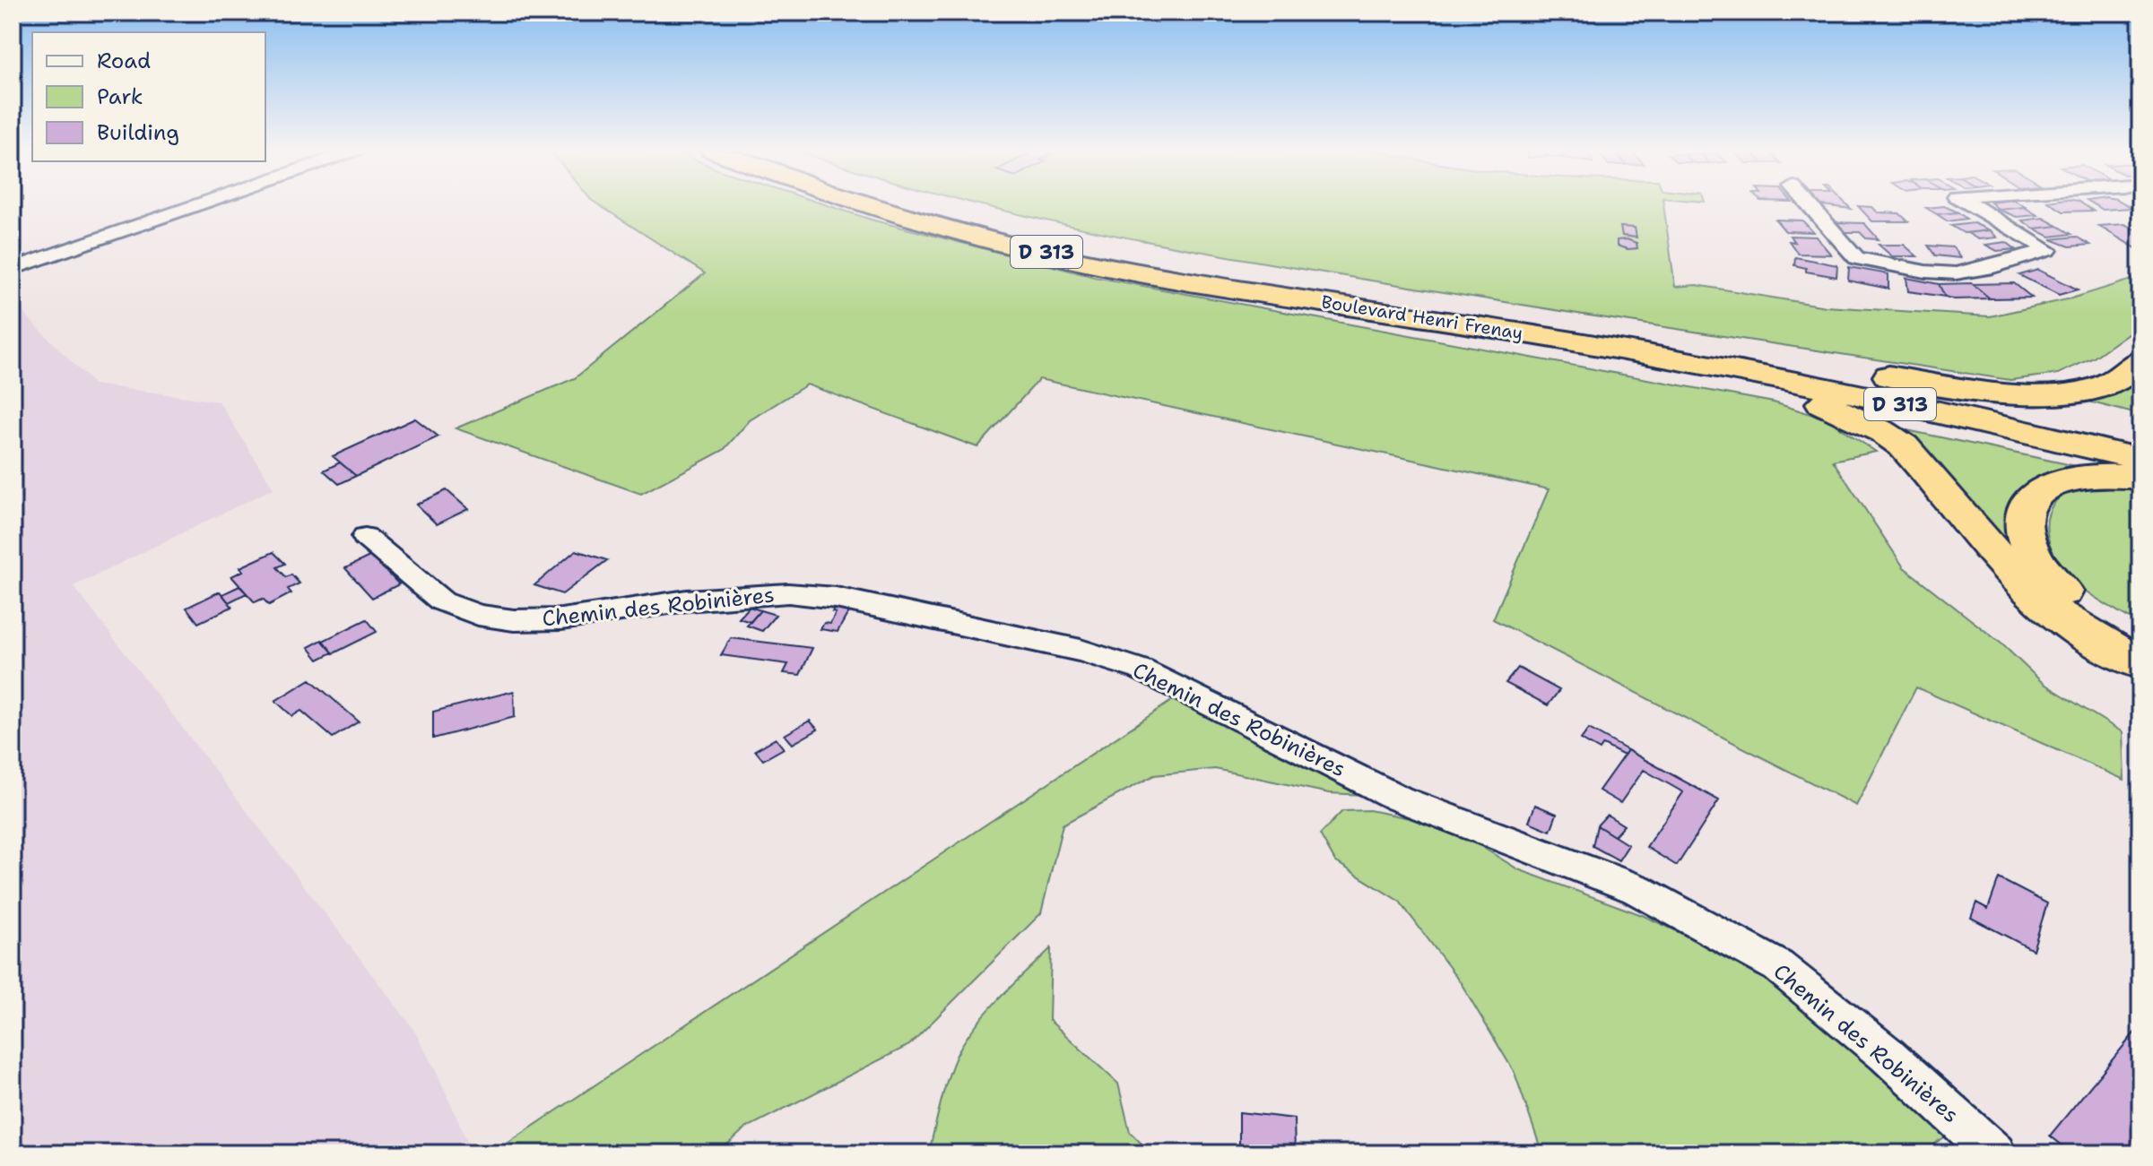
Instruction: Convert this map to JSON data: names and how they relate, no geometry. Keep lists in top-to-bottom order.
{
  "streets": {
    "highway": ["D 313", "Boulevard Henri Frenay"],
    "street": ["Chemin des Robinières"]
  },
  "legend": ["Road", "Park", "Building"]
}
